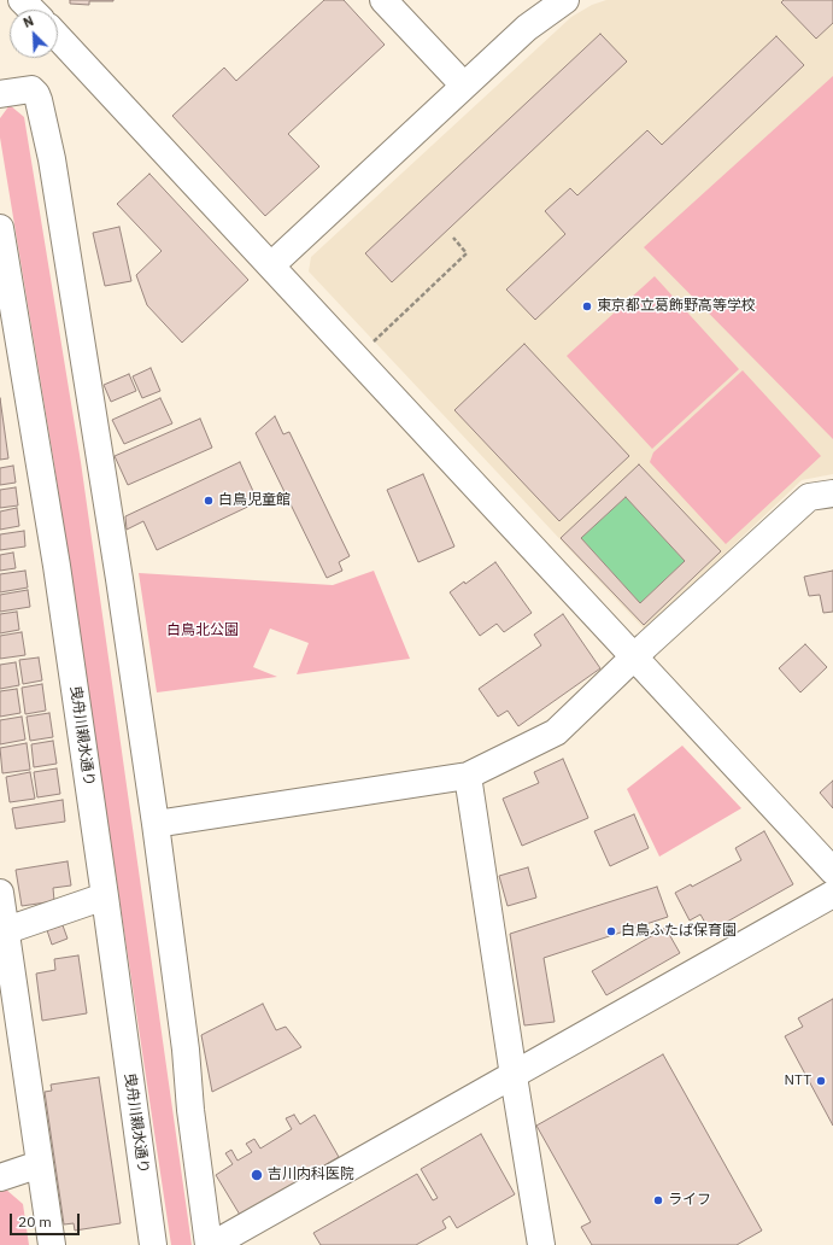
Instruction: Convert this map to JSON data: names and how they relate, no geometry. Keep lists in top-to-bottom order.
{
  "streets": {
    "street": ["曳舟川親水通り"]
  },
  "parks": ["白鳥北公園"],
  "places": [
    "東京都立葛飾野高等学校",
    "白鳥児童館",
    "白鳥ふたば保育園",
    "NTT",
    "吉川内科医院",
    "ライフ"
  ],
  "scale_bar": "20 m",
  "north": "top left"
}
